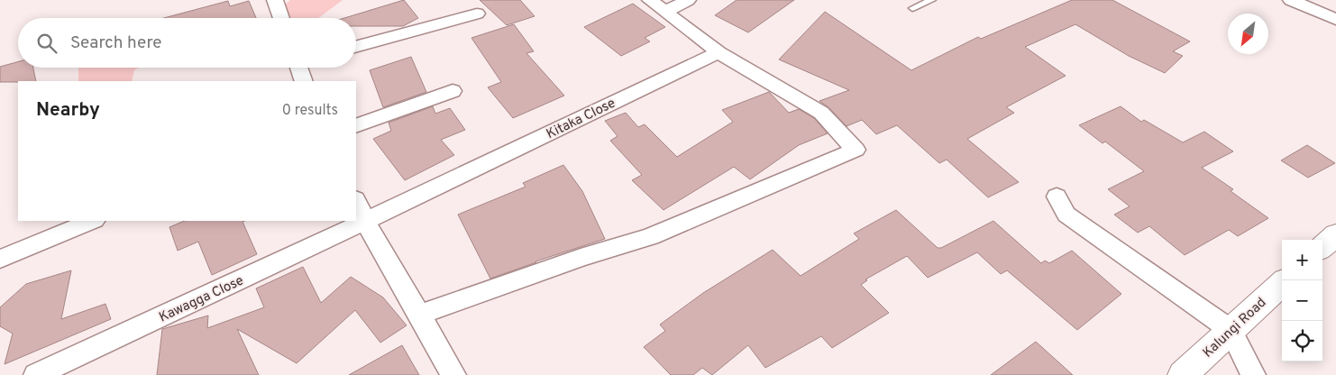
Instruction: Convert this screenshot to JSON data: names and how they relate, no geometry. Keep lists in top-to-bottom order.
{
  "streets": {
    "street": ["Kitaka Close", "Kawagga Close", "Kalungi Road"]
  },
  "crossings": [
    ["Kitaka Close", "Kawagga Close"]
  ],
  "north": "bottom left",
  "page": {
    "search": "Search here",
    "heading": ["Nearby", "0 results"],
    "map_buttons": ["+", "−"]
  }
}
